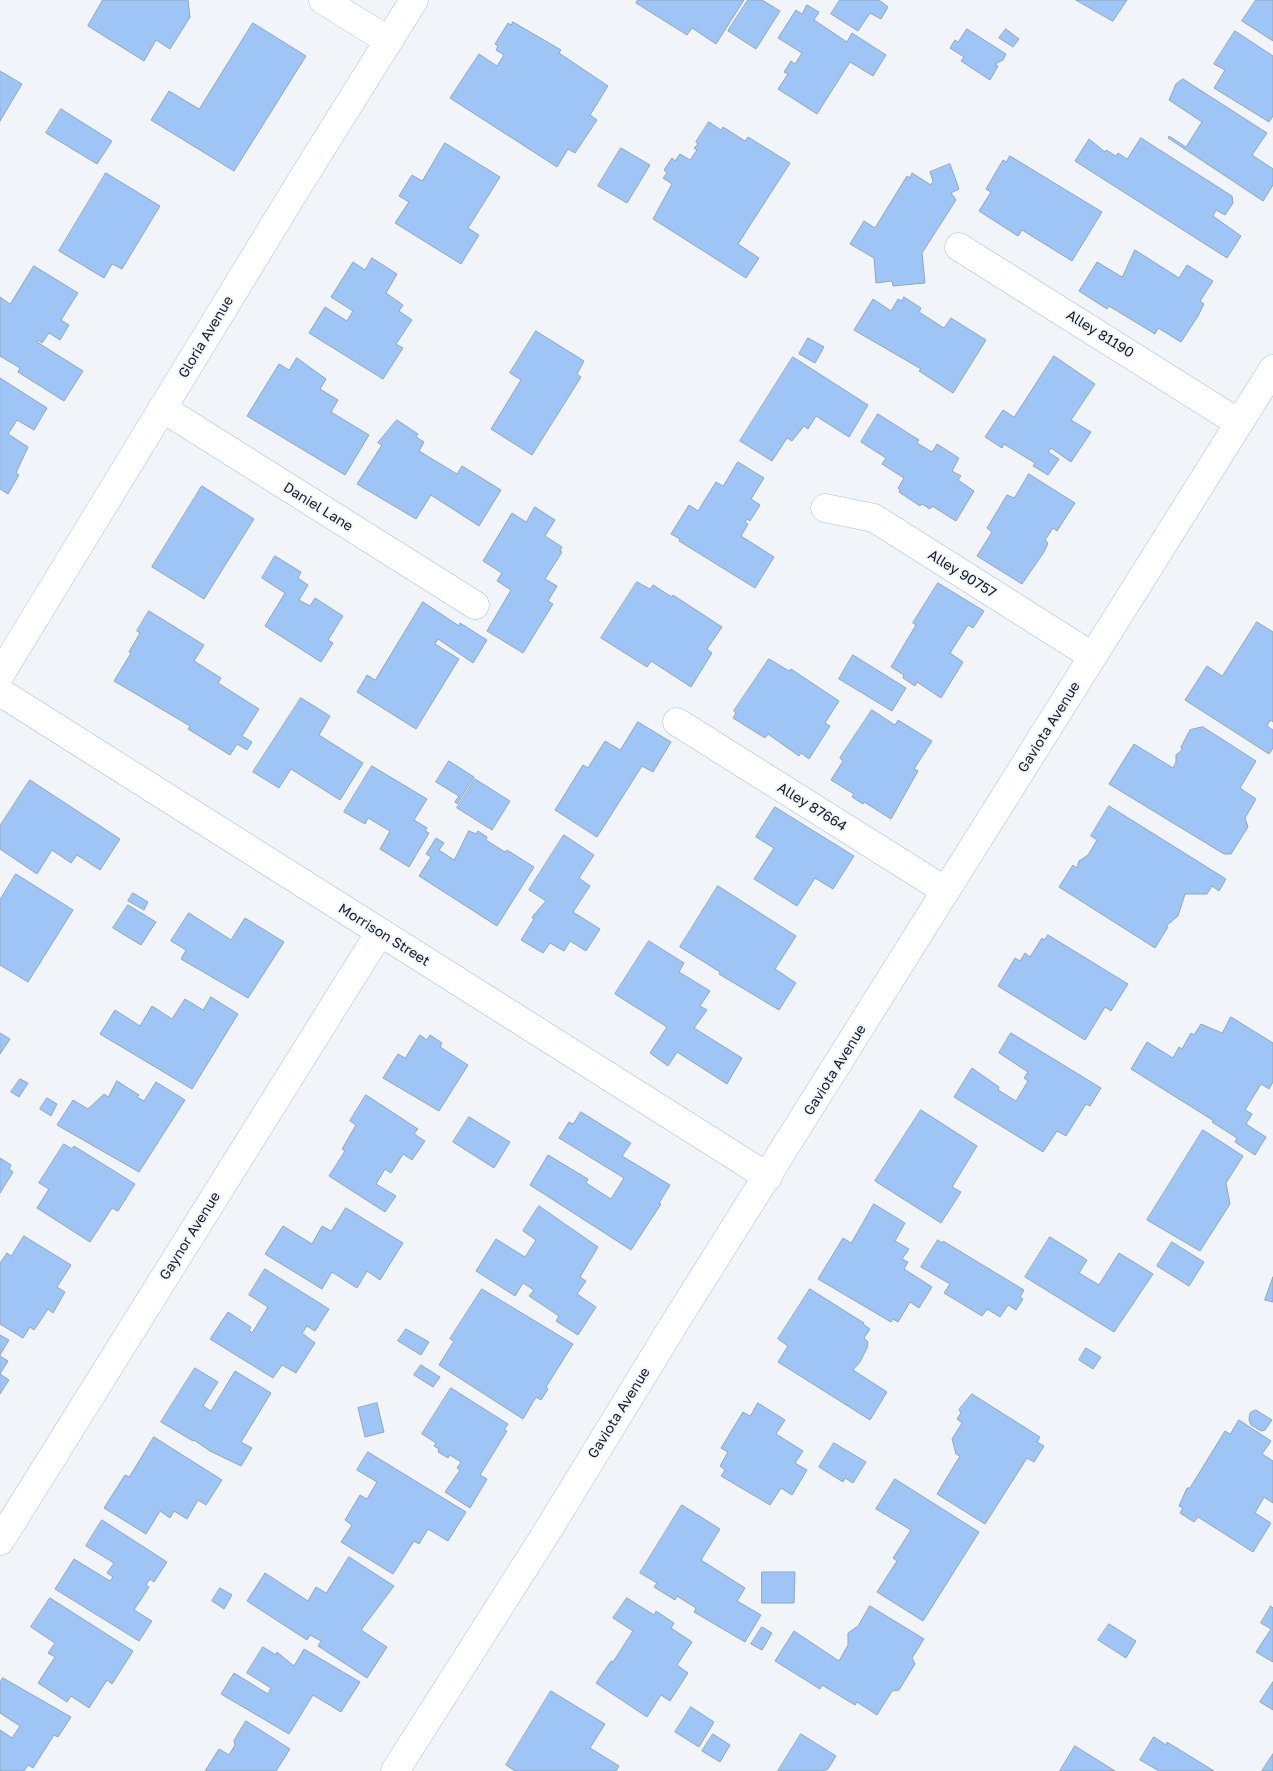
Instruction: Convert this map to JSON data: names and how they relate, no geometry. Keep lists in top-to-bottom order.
{
  "streets": {
    "street": [
      "Alley 81190",
      "Gloria Avenue",
      "Daniel Lane",
      "Alley 90757",
      "Gaviota Avenue",
      "Alley 87664",
      "Morrison Street",
      "Gaynor Avenue"
    ]
  },
  "crossings": [
    ["Alley 81190", "Gaviota Avenue"],
    ["Gloria Avenue", "Daniel Lane"],
    ["Alley 90757", "Gaviota Avenue"],
    ["Gaviota Avenue", "Alley 87664"],
    ["Gaviota Avenue", "Morrison Street"],
    ["Morrison Street", "Gaynor Avenue"]
  ]
}
